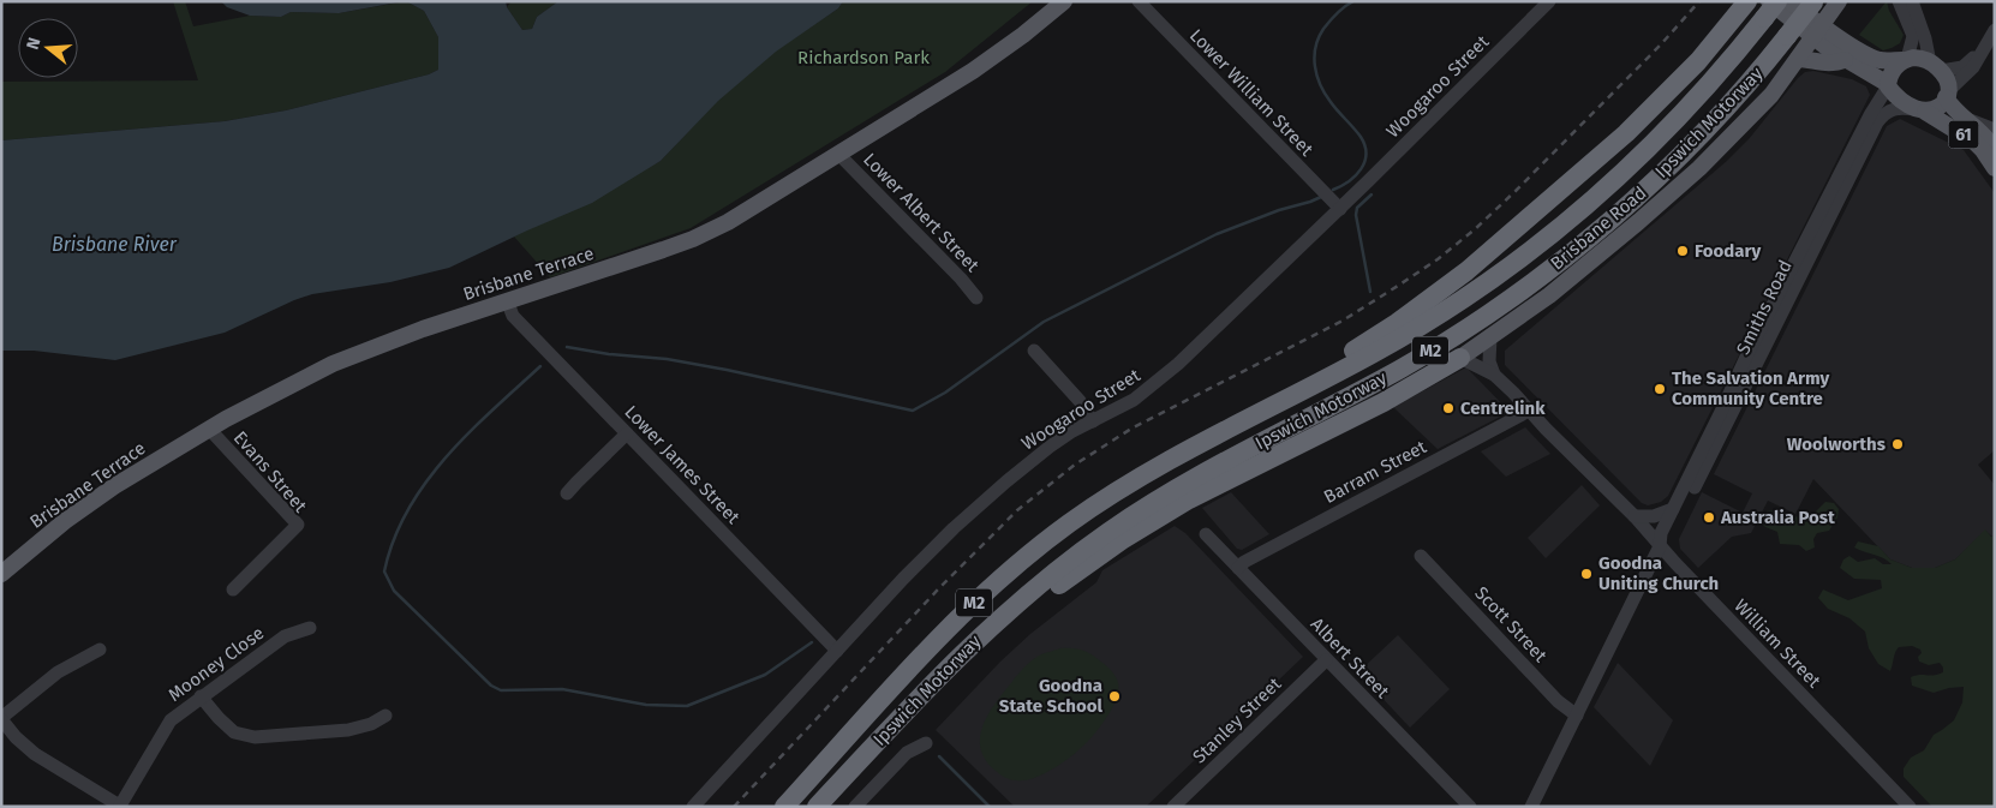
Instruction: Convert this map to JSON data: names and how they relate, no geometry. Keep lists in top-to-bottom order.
{
  "streets": {
    "highway": ["Ipswich Motorway", "M2"],
    "main road": ["61", "Brisbane Road", "Brisbane Terrace"],
    "street": [
      "Woogaroo Street",
      "Lower William Street",
      "Lower Albert Street",
      "Smiths Road",
      "Lower James Street",
      "Evans Street",
      "Barram Street",
      "Scott Street",
      "William Street",
      "Albert Street",
      "Mooney Close",
      "Stanley Street"
    ]
  },
  "crossings": [
    ["Woogaroo Street", "Lower William Street"],
    ["Woogaroo Street", "Lower James Street"],
    ["61", "Smiths Road"],
    ["Lower Albert Street", "Brisbane Terrace"],
    ["Brisbane Road", "William Street"],
    ["Brisbane Terrace", "Lower James Street"],
    ["Brisbane Terrace", "Evans Street"],
    ["Smiths Road", "Scott Street"],
    ["Smiths Road", "William Street"],
    ["Barram Street", "William Street"],
    ["Barram Street", "Albert Street"],
    ["Albert Street", "Stanley Street"]
  ],
  "water": ["Brisbane River"],
  "parks": ["Richardson Park"],
  "places": [
    "Foodary",
    "The Salvation Army Community Centre",
    "Centrelink",
    "Woolworths",
    "Australia Post",
    "Goodna Uniting Church",
    "Goodna State School"
  ],
  "north": "left"
}
